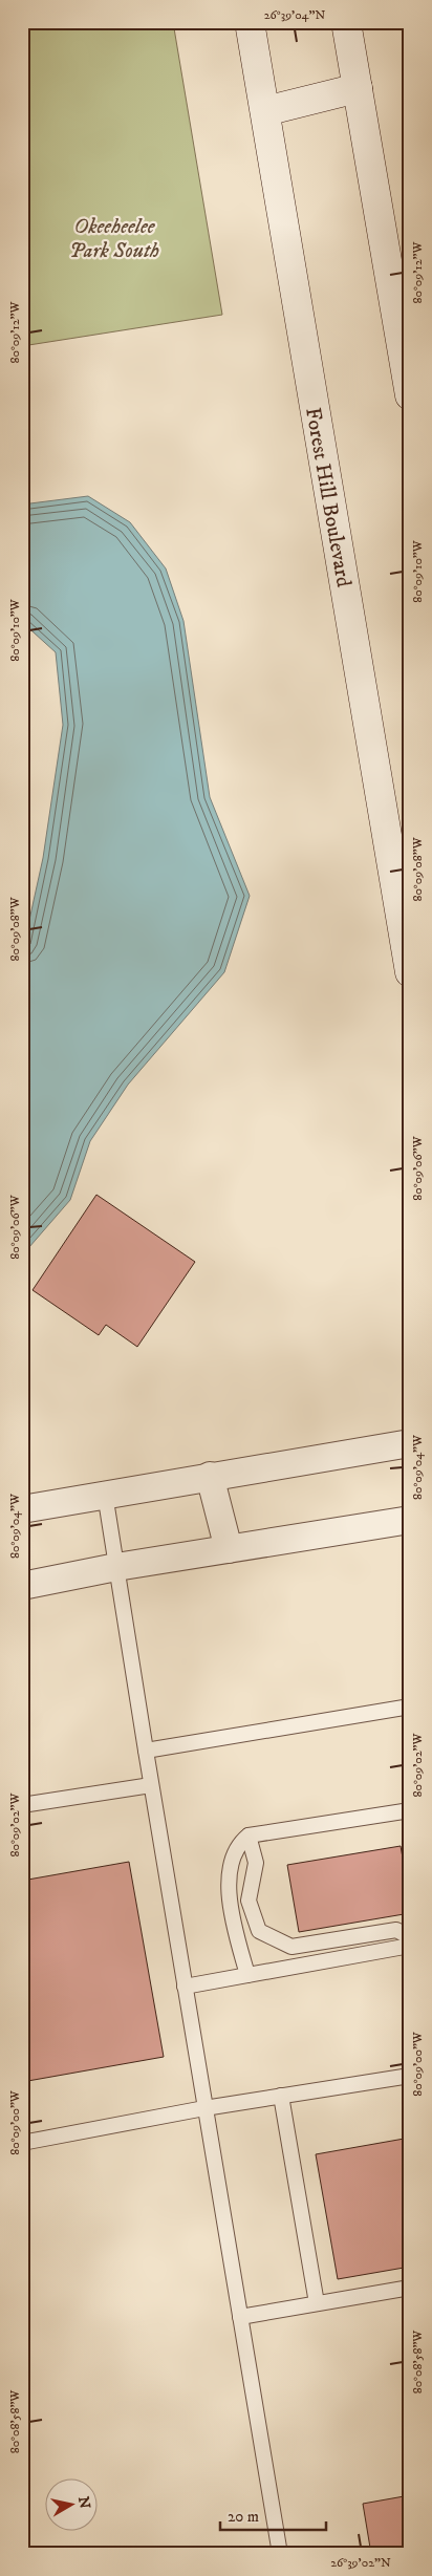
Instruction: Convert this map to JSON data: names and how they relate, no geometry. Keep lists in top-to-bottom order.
{
  "streets": {
    "main road": ["Forest Hill Boulevard"]
  },
  "parks": ["Okeeheelee Park South"],
  "scale_bar": "20 m",
  "north": "right",
  "coordinates": [
    "26°39'04\"N",
    "80°09'12\"W",
    "80°09'10\"W",
    "80°09'08\"W",
    "80°09'06\"W",
    "80°09'04\"W",
    "80°09'02\"W",
    "80°09'00\"W",
    "80°08'58\"W",
    "26°39'02\"N"
  ]
}
